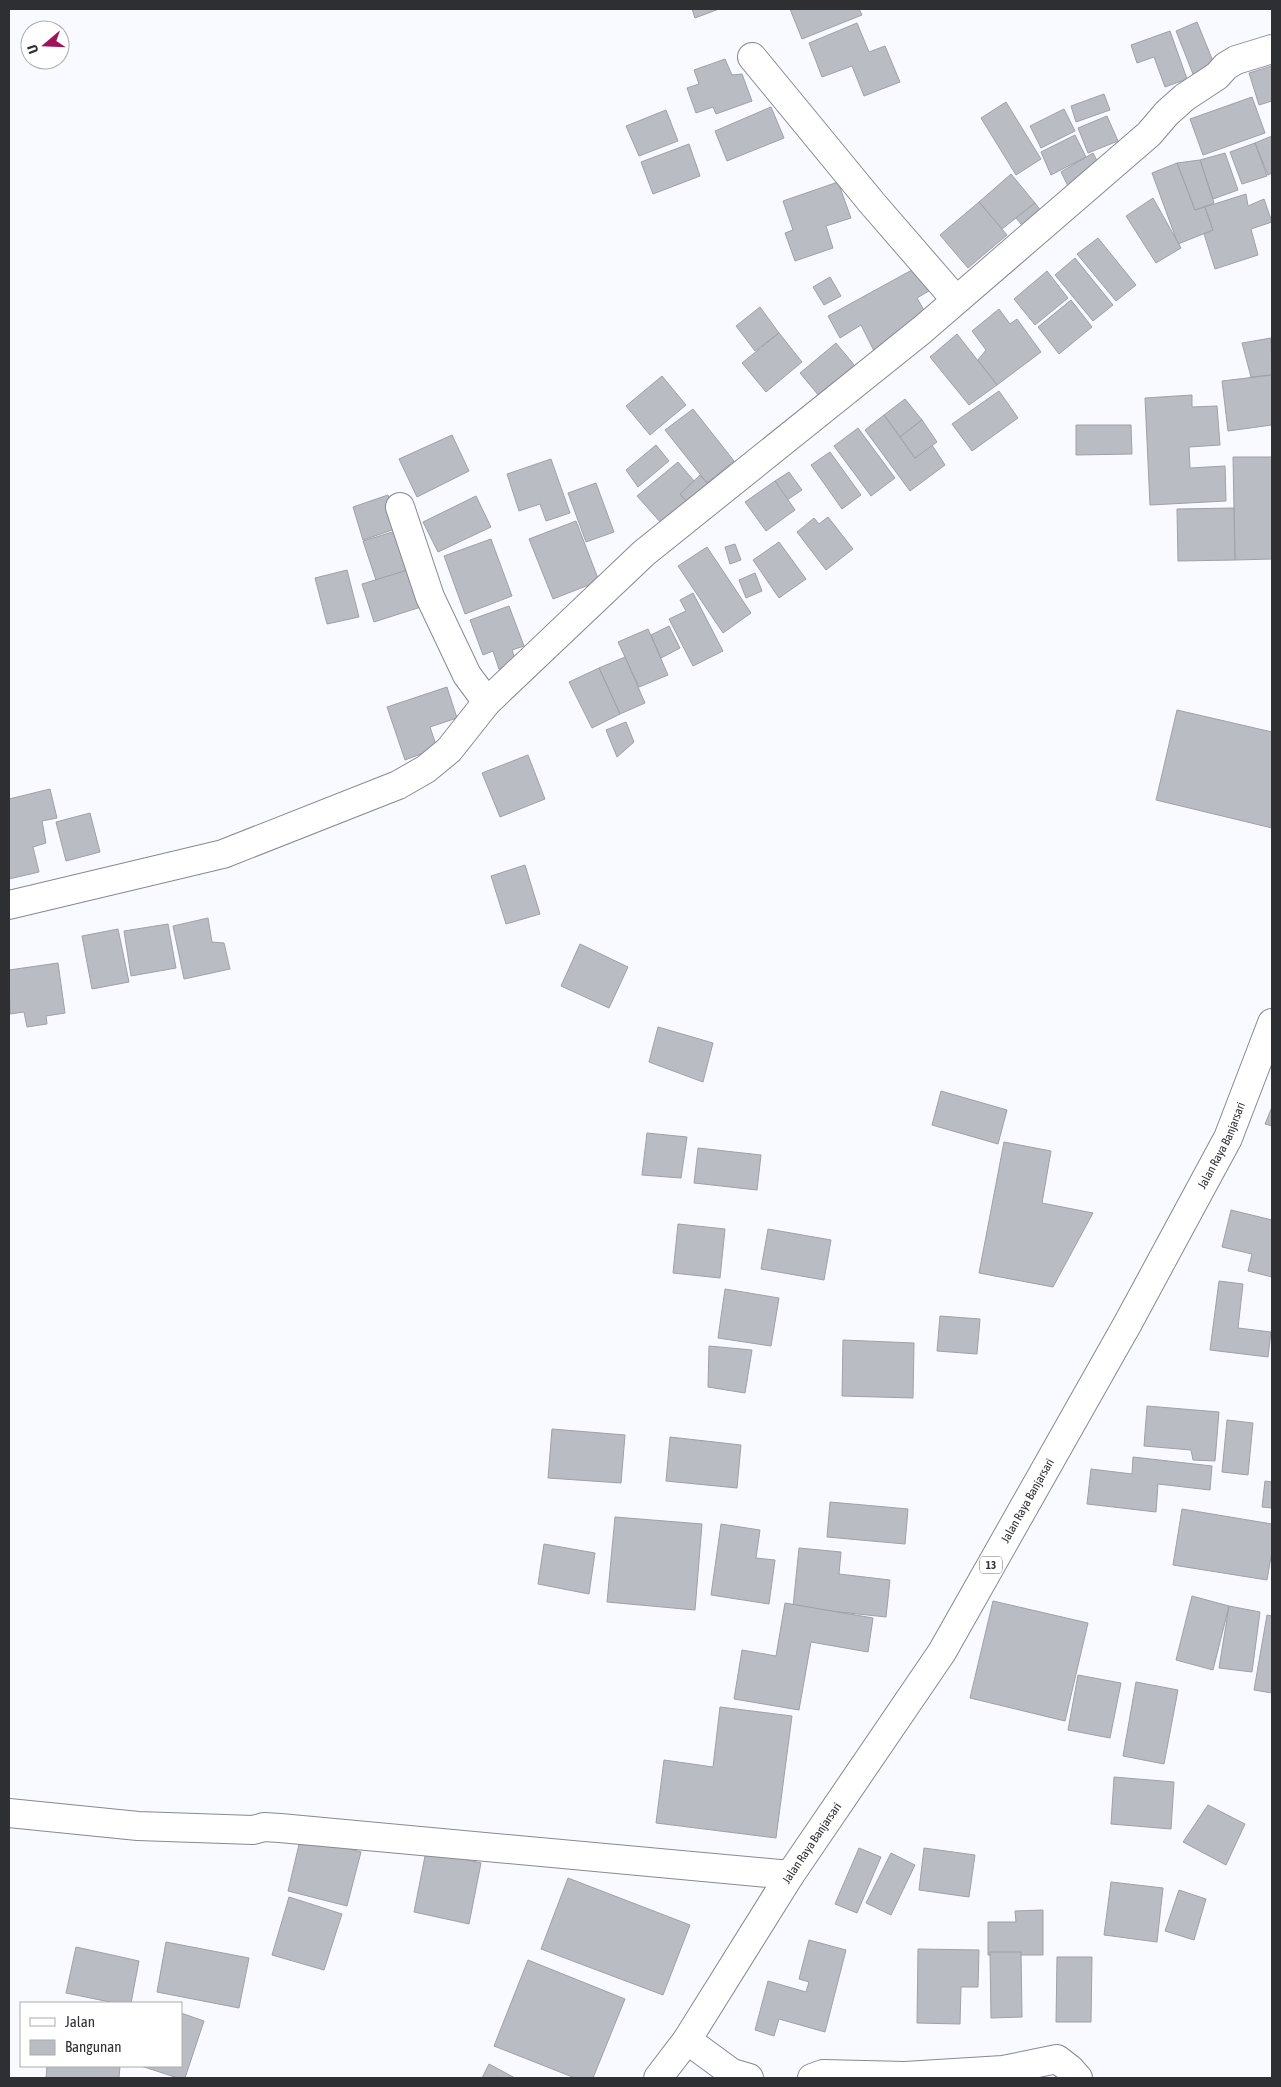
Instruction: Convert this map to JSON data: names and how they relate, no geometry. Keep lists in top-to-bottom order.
{
  "streets": {
    "main road": ["Jalan Raya Banjarsari", "13"]
  },
  "legend": ["Jalan", "Bangunan"],
  "north": "left"
}
